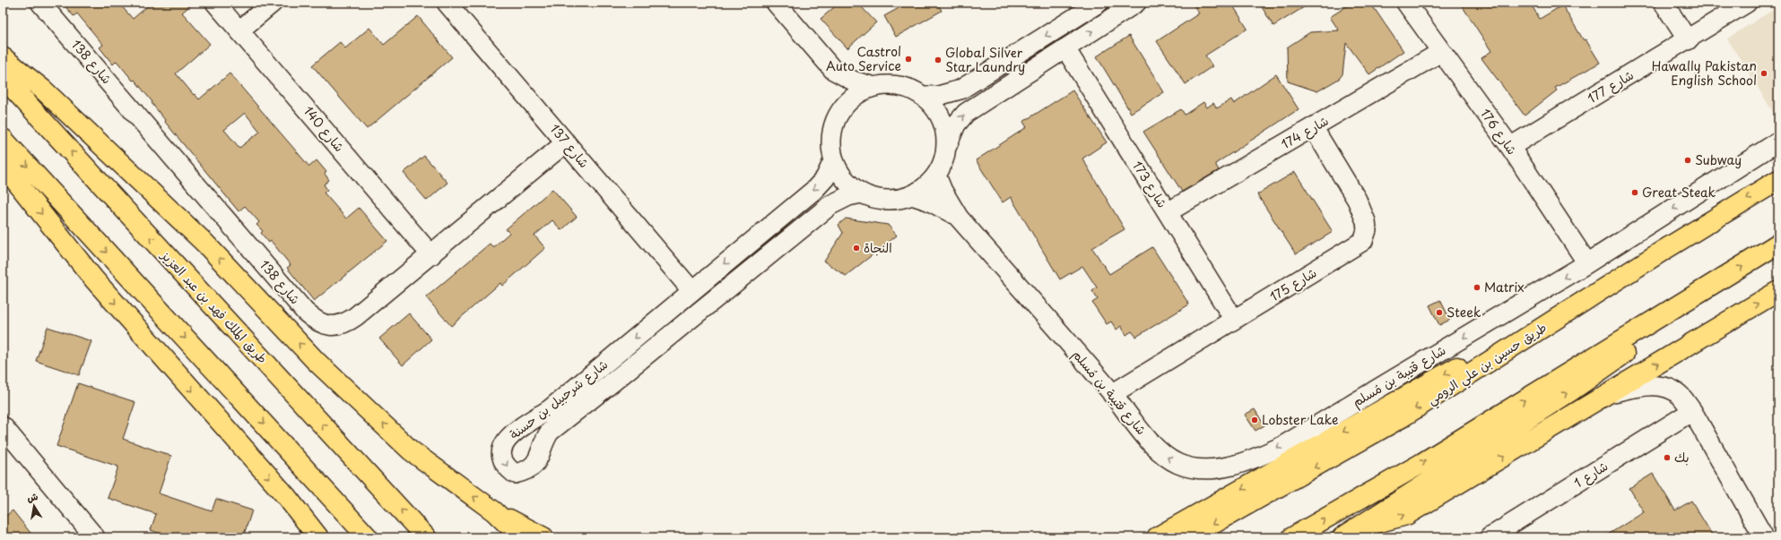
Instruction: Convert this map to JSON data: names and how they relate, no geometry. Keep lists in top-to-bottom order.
{
  "streets": {
    "highway": ["طريق الملك فهد بن عبد العزيز", "طريق حسين بن علي الرومي"],
    "street": [
      "شارع 138",
      "شارع 177",
      "شارع 140",
      "شارع 176",
      "شارع 174",
      "شارع 137",
      "شارع 173",
      "شارع 175",
      "شارع قتيبة بن مُسلم",
      "شارع شرحبيل بن حسنة",
      "شارع 1"
    ]
  },
  "crossings": [
    ["شارع 138", "شارع 140"],
    ["شارع 138", "شارع 137"],
    ["شارع 177", "شارع 176"],
    ["شارع 176", "شارع 174"],
    ["شارع 176", "شارع قتيبة بن مُسلم"],
    ["شارع 174", "شارع 173"],
    ["شارع 174", "شارع 175"],
    ["شارع 137", "شارع شرحبيل بن حسنة"],
    ["شارع 173", "شارع 175"],
    ["شارع 175", "شارع قتيبة بن مُسلم"],
    ["شارع قتيبة بن مُسلم", "شارع شرحبيل بن حسنة"]
  ],
  "one_way": ["شارع قتيبة بن مُسلم"],
  "places": [
    "Castrol Auto Service",
    "Global Silver Star Laundry",
    "Hawally Pakistan English School",
    "Subway",
    "Great Steak",
    "النجاة",
    "Matrix",
    "Steek",
    "Lobster Lake",
    "بك"
  ],
  "north": "top"
}
